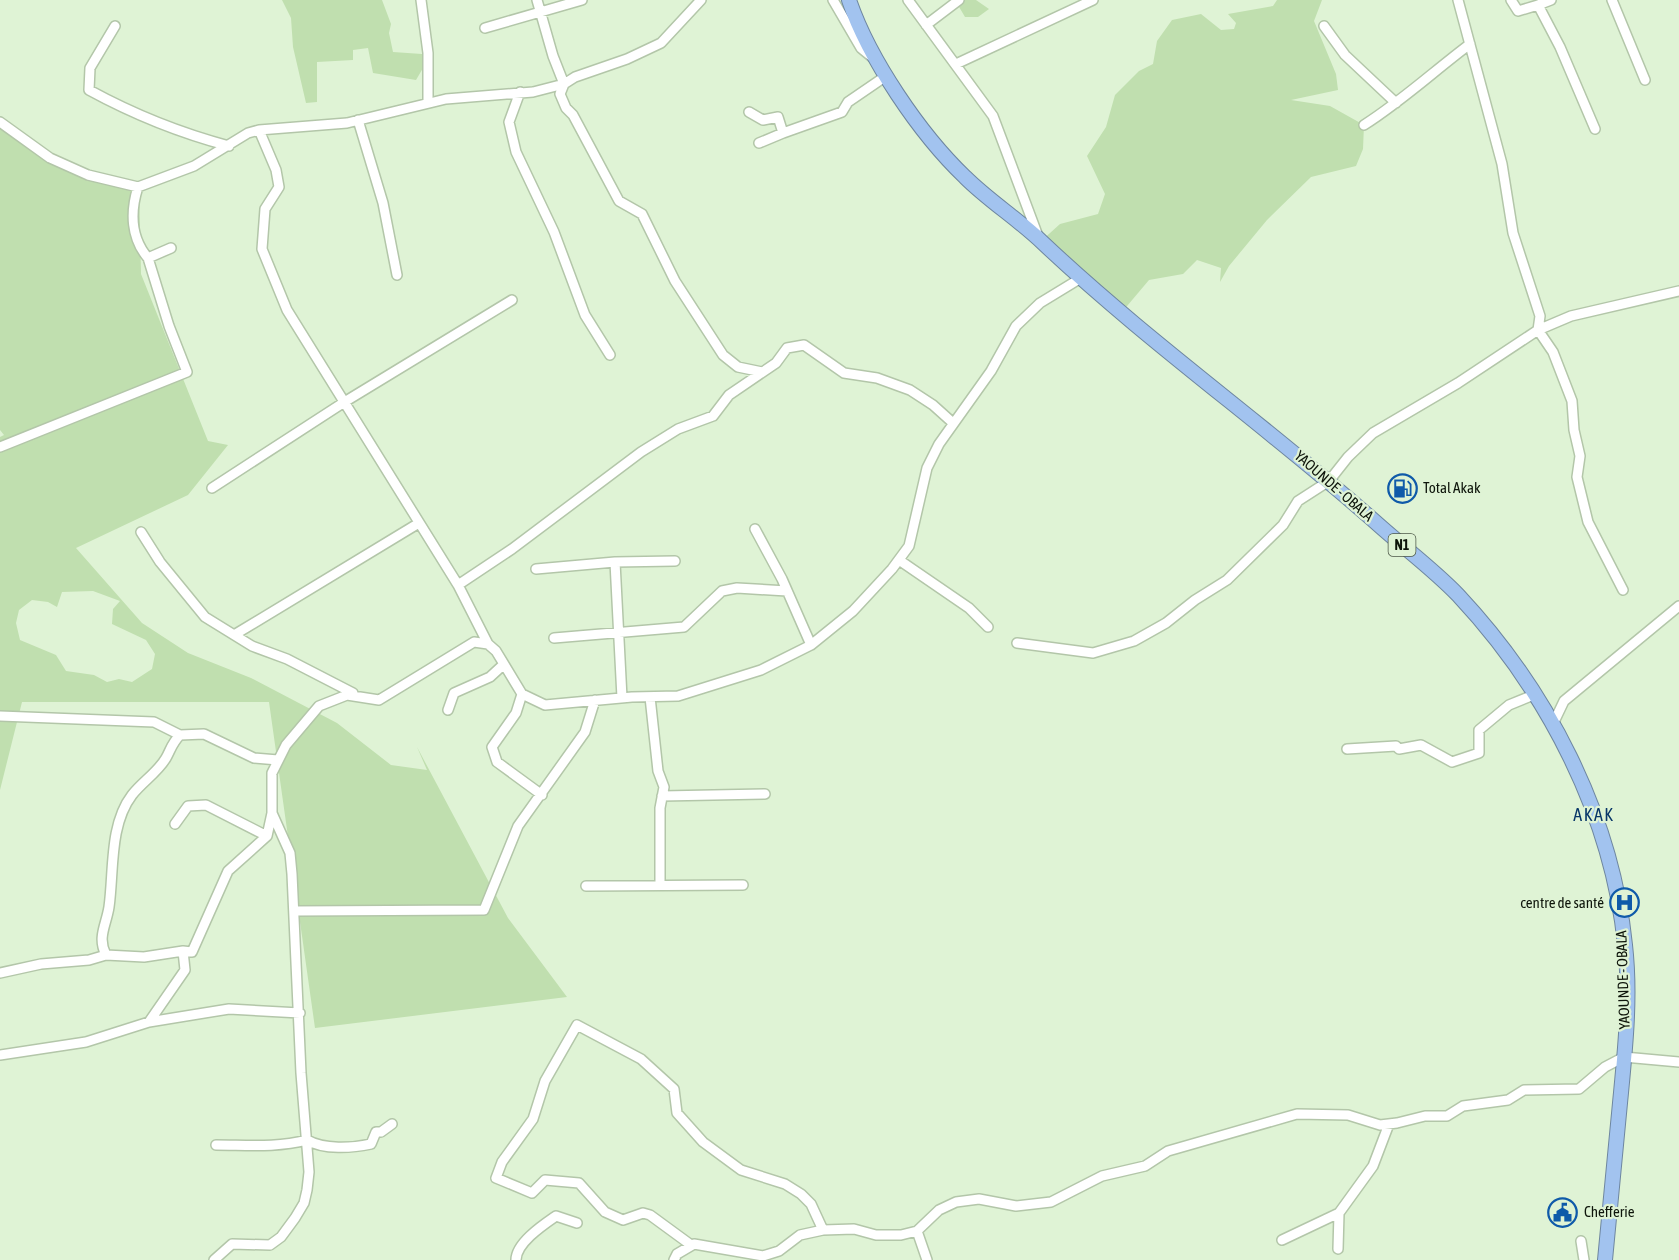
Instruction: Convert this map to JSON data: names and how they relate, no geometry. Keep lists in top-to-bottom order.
{
  "streets": {
    "highway": ["YAOUNDE - OBALA", "N1"]
  },
  "districts": ["AKAK"],
  "places": {
    "fuel station": ["Total Akak"],
    "hospital": ["centre de santé"],
    "public building": ["Chefferie"]
  }
}
